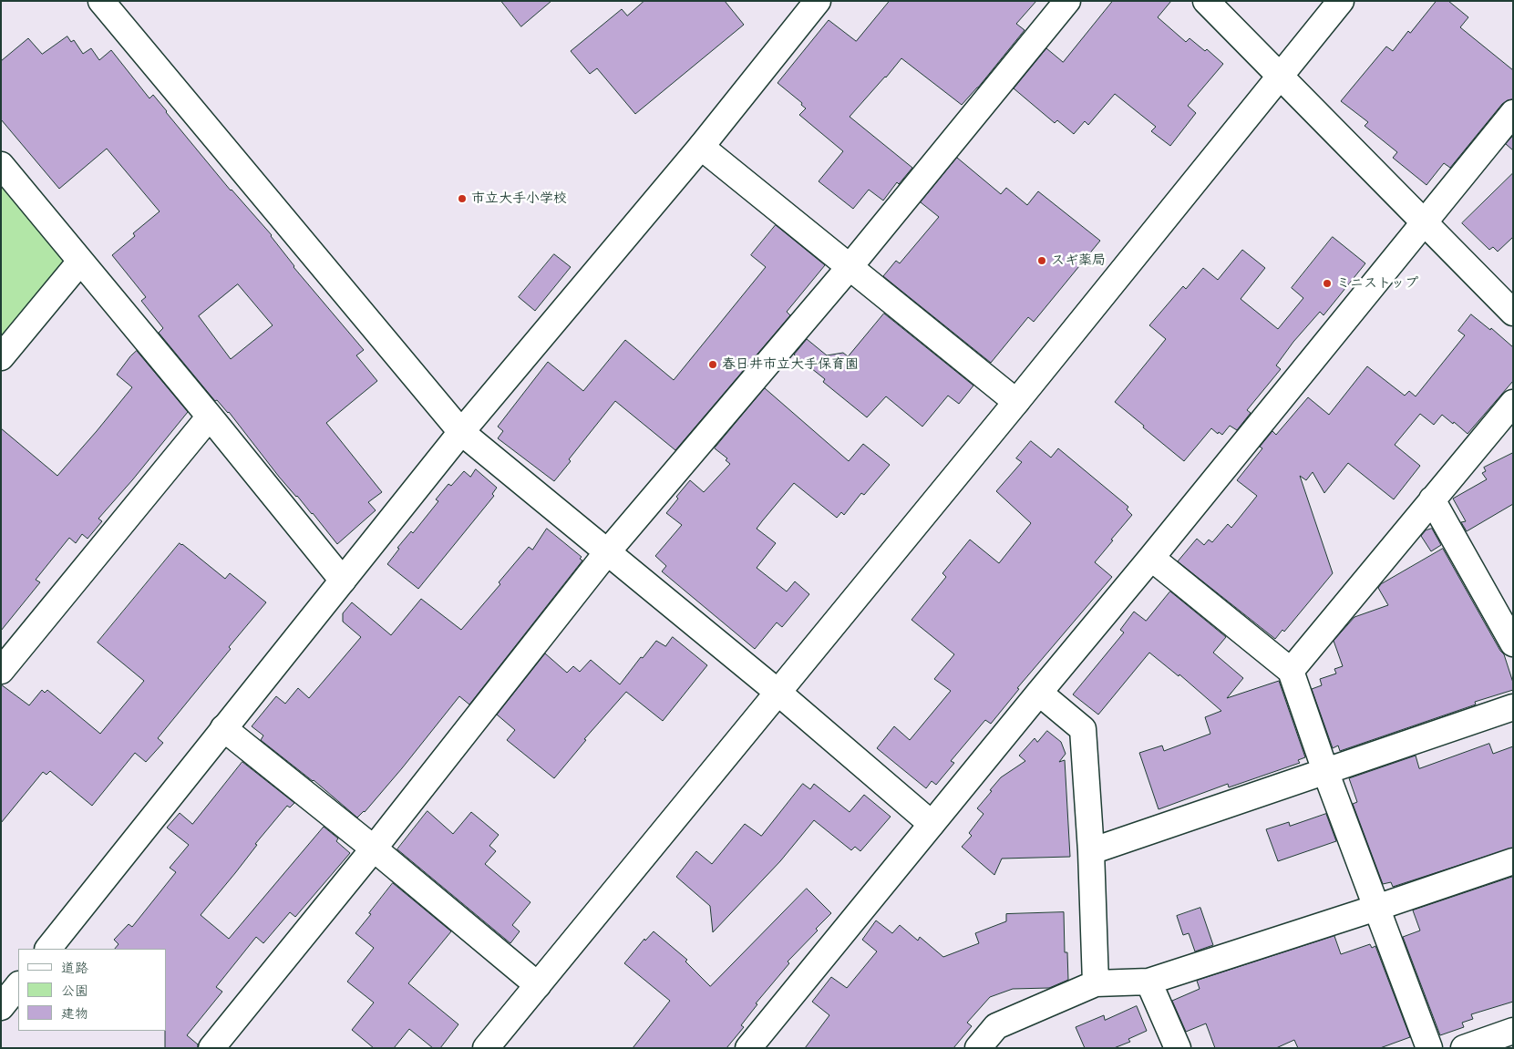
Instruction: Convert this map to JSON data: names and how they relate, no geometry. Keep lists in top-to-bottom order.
{
  "places": [
    "市立大手小学校",
    "スギ薬局",
    "ミニストップ",
    "春日井市立大手保育園"
  ],
  "legend": ["道路", "公園", "建物"]
}
